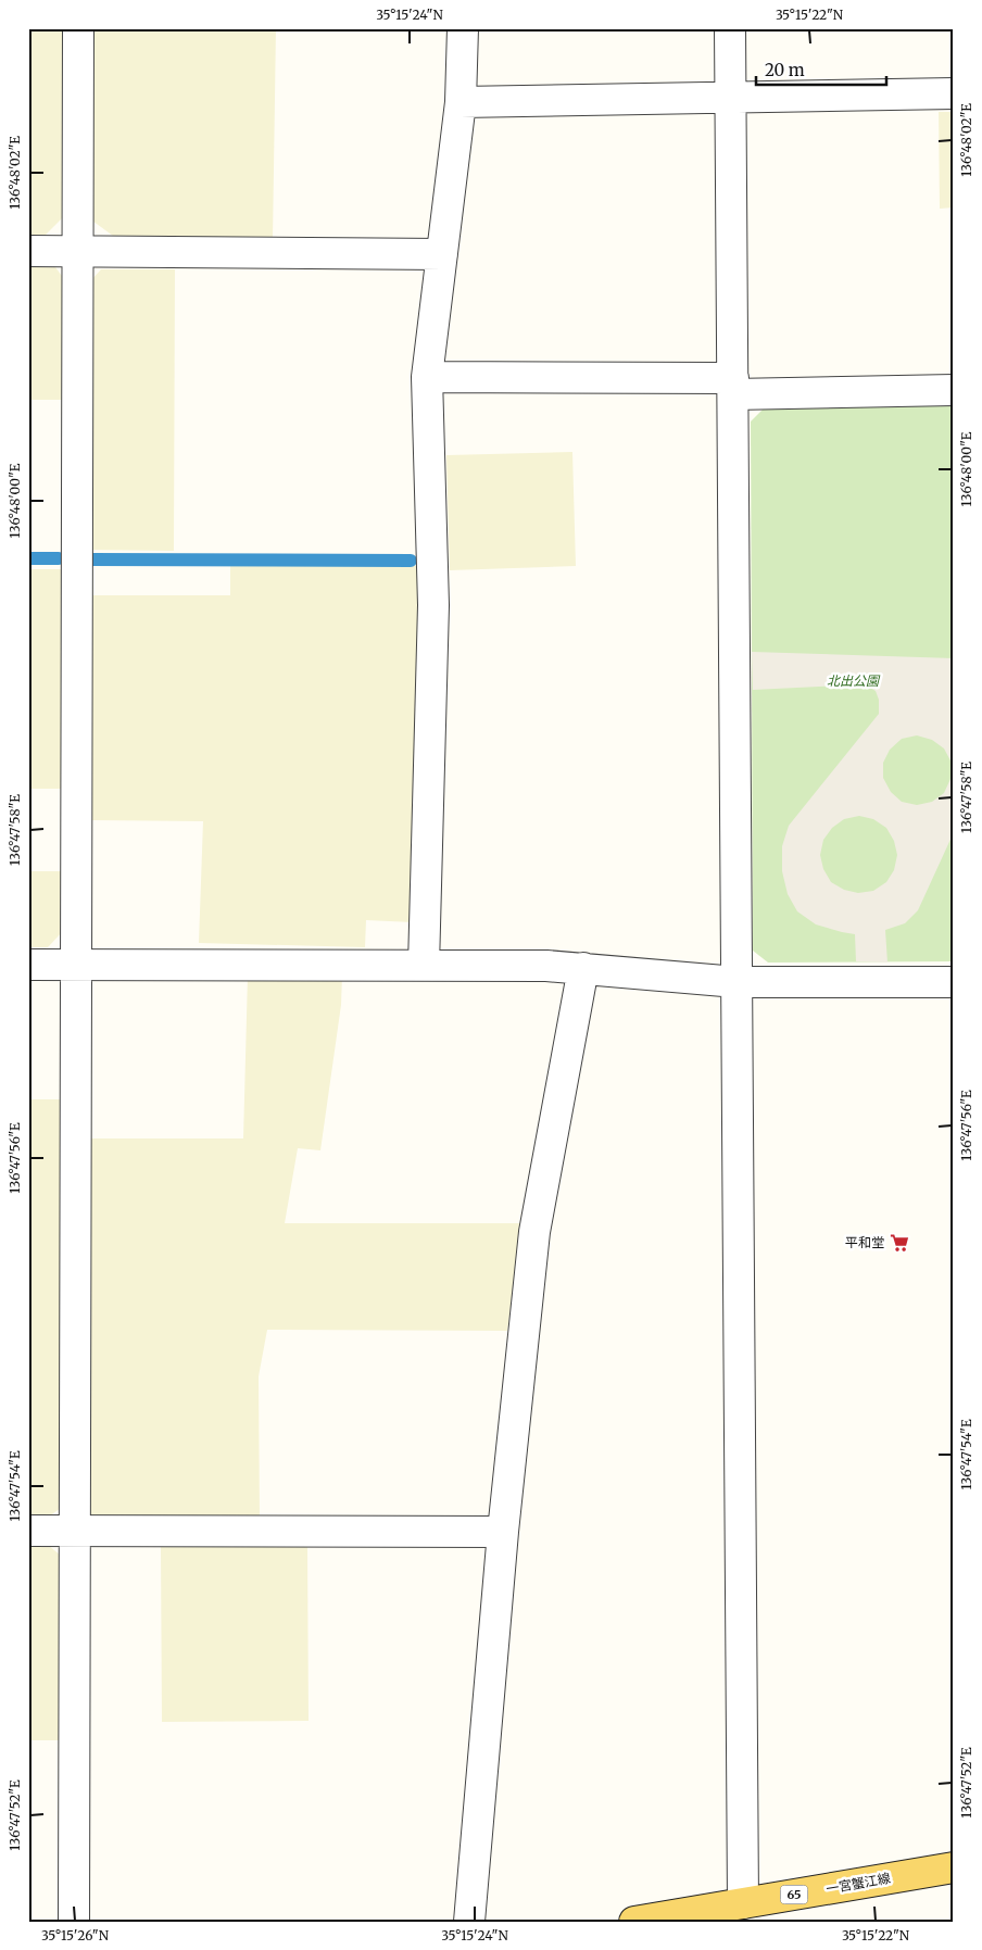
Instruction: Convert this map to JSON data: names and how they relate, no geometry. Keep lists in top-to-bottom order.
{
  "streets": {
    "main road": ["一宮蟹江線", "65"]
  },
  "parks": ["北出公園"],
  "places": {
    "supermarket": ["平和堂"]
  },
  "scale_bar": "20 m",
  "coordinates": [
    "35°15'24\"N",
    "35°15'22\"N",
    "136°48'02\"E",
    "136°48'00\"E",
    "136°47'58\"E",
    "136°47'56\"E",
    "136°47'54\"E",
    "136°47'52\"E",
    "35°15'26\"N"
  ]
}
